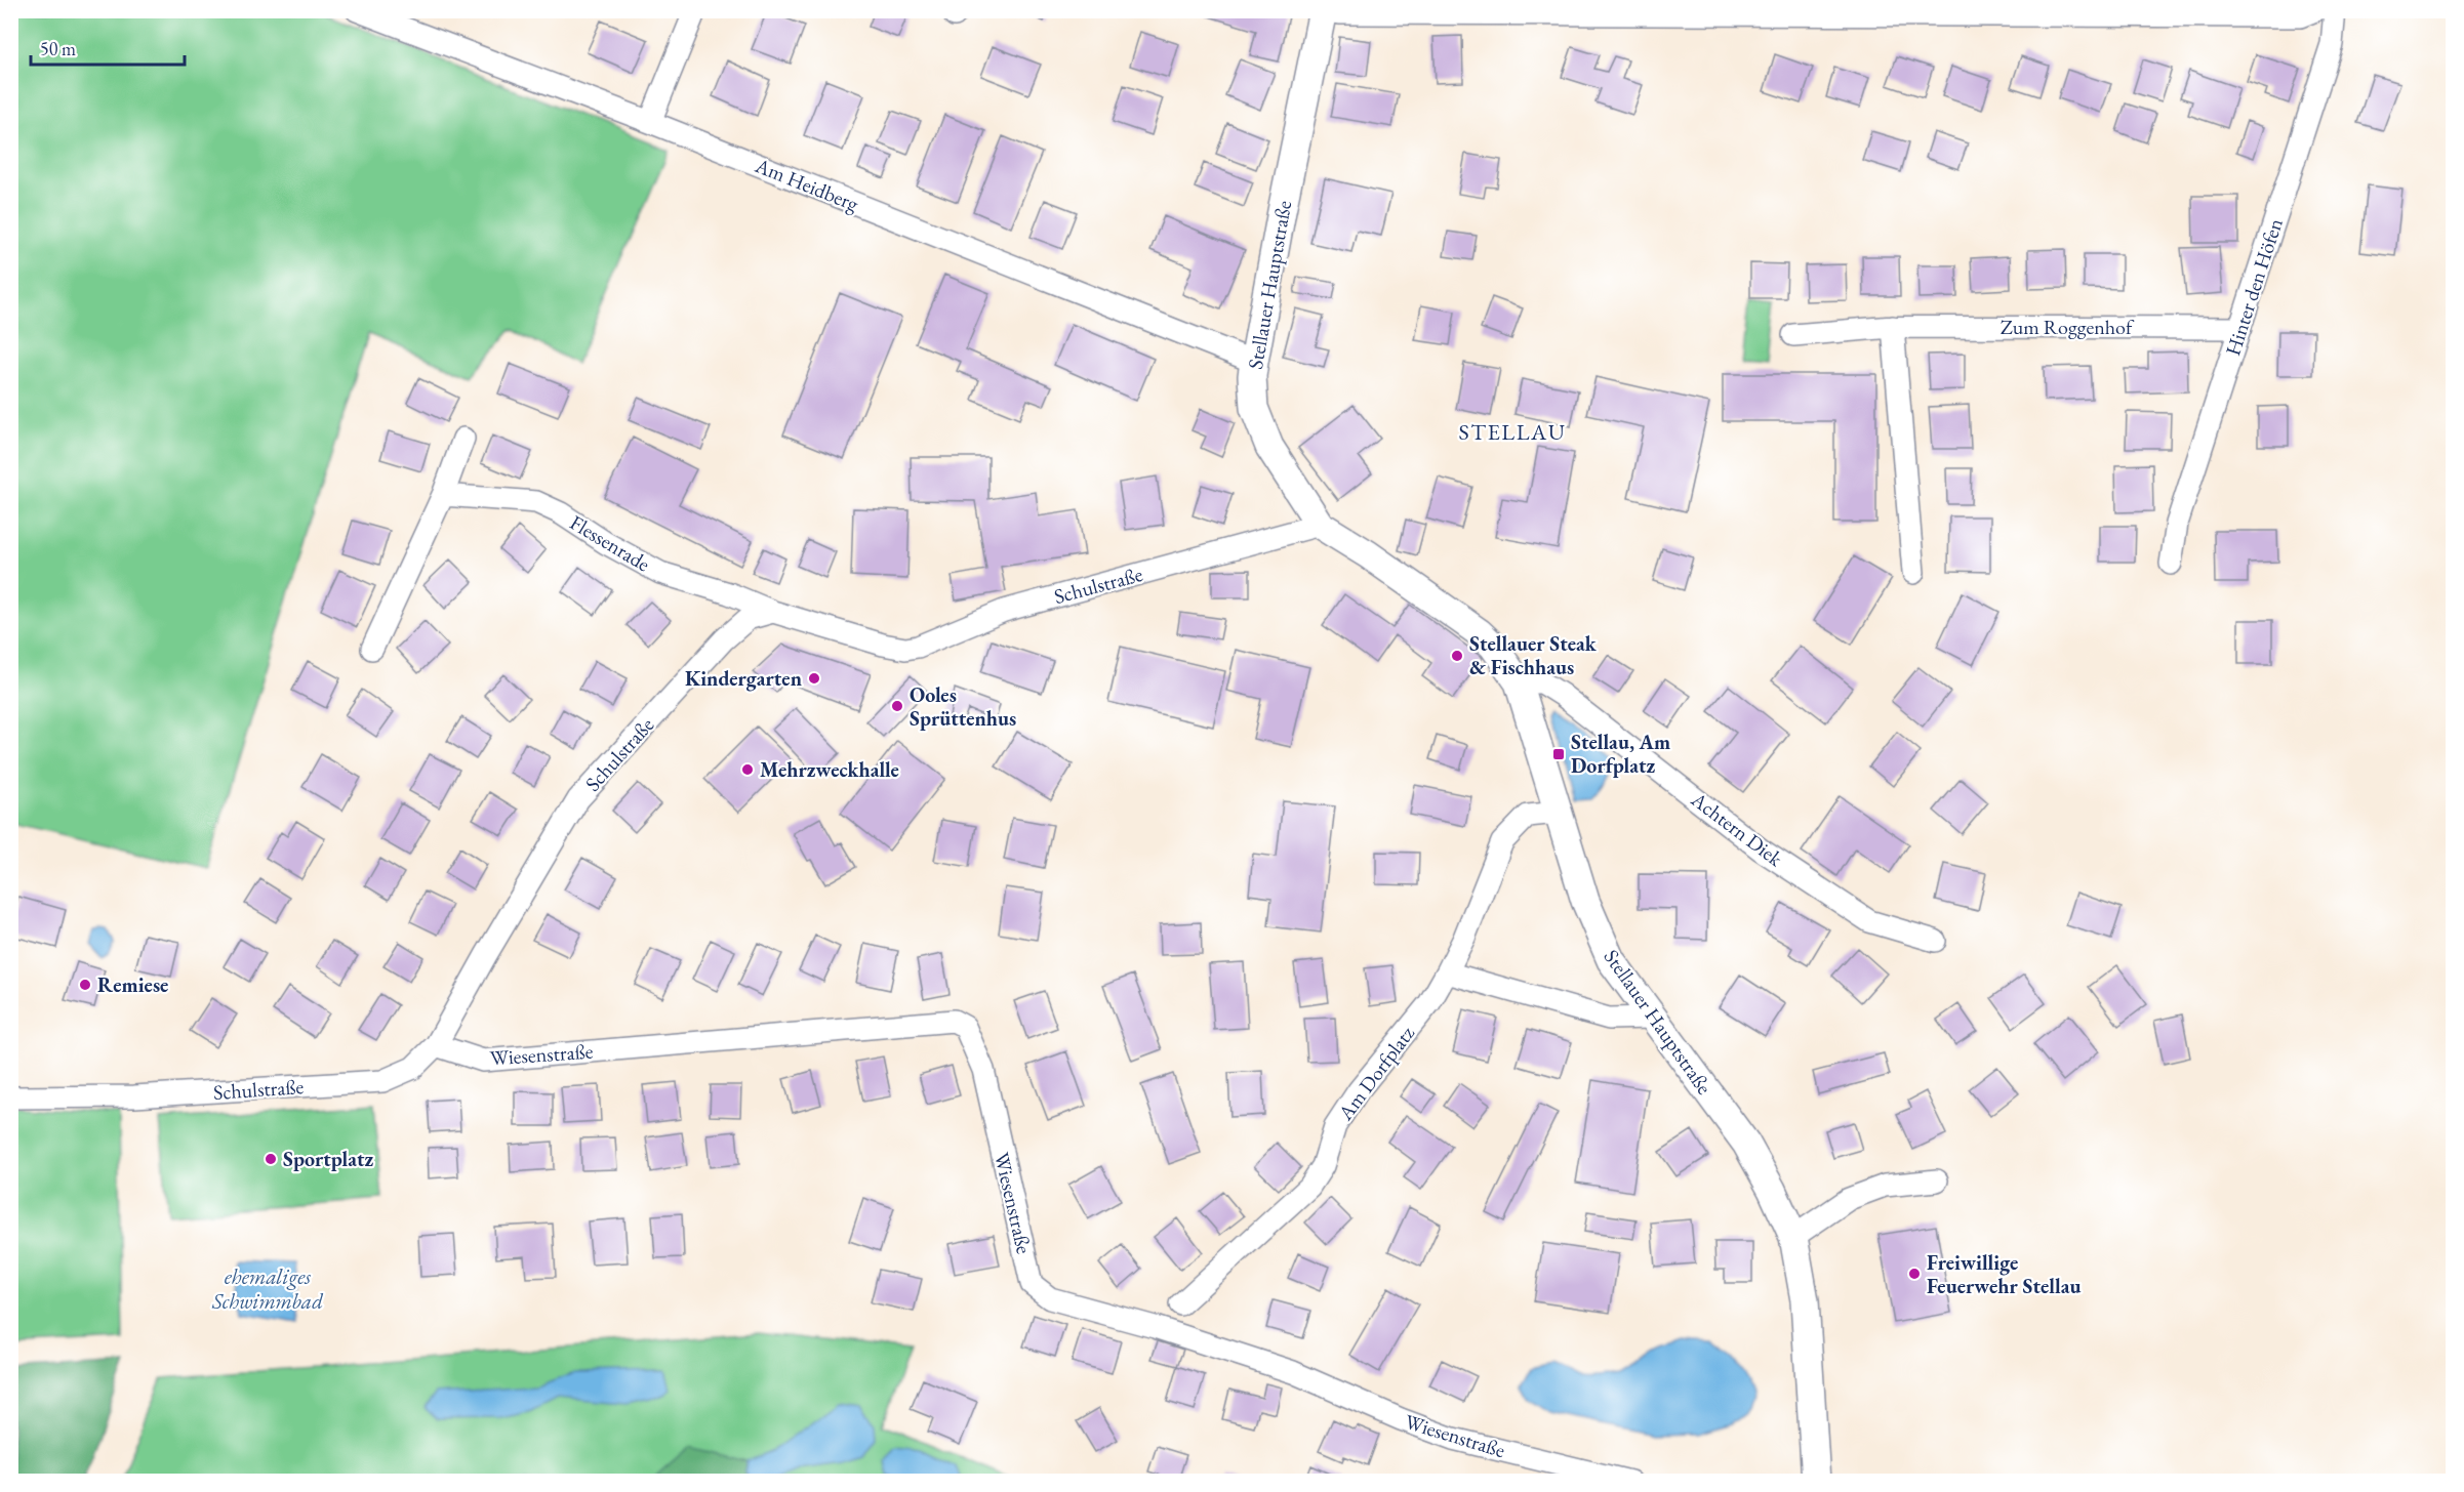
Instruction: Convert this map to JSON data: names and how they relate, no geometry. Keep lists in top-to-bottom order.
{
  "streets": {
    "street": [
      "Am Heidberg",
      "Stellauer Hauptstraße",
      "Hinter den Höfen",
      "Zum Roggenhof",
      "Flessenrade",
      "Schulstraße",
      "Achtern Diek",
      "Wiesenstraße",
      "Am Dorfplatz"
    ]
  },
  "crossings": [
    ["Am Heidberg", "Stellauer Hauptstraße"],
    ["Stellauer Hauptstraße", "Schulstraße"],
    ["Stellauer Hauptstraße", "Achtern Diek"],
    ["Stellauer Hauptstraße", "Am Dorfplatz"],
    ["Hinter den Höfen", "Zum Roggenhof"],
    ["Flessenrade", "Schulstraße"],
    ["Schulstraße", "Wiesenstraße"]
  ],
  "districts": ["STELLAU"],
  "water": ["ehemaliges Schwimmbad"],
  "places": {
    "other": [
      "Stellauer Steak & Fischhaus",
      "Kindergarten",
      "Ooles Sprüttenhus",
      "Mehrzweckhalle",
      "Remiese",
      "Sportplatz",
      "Freiwillige Feuerwehr Stellau"
    ],
    "transit": ["Stellau, Am Dorfplatz"]
  },
  "scale_bar": "50 m"
}
